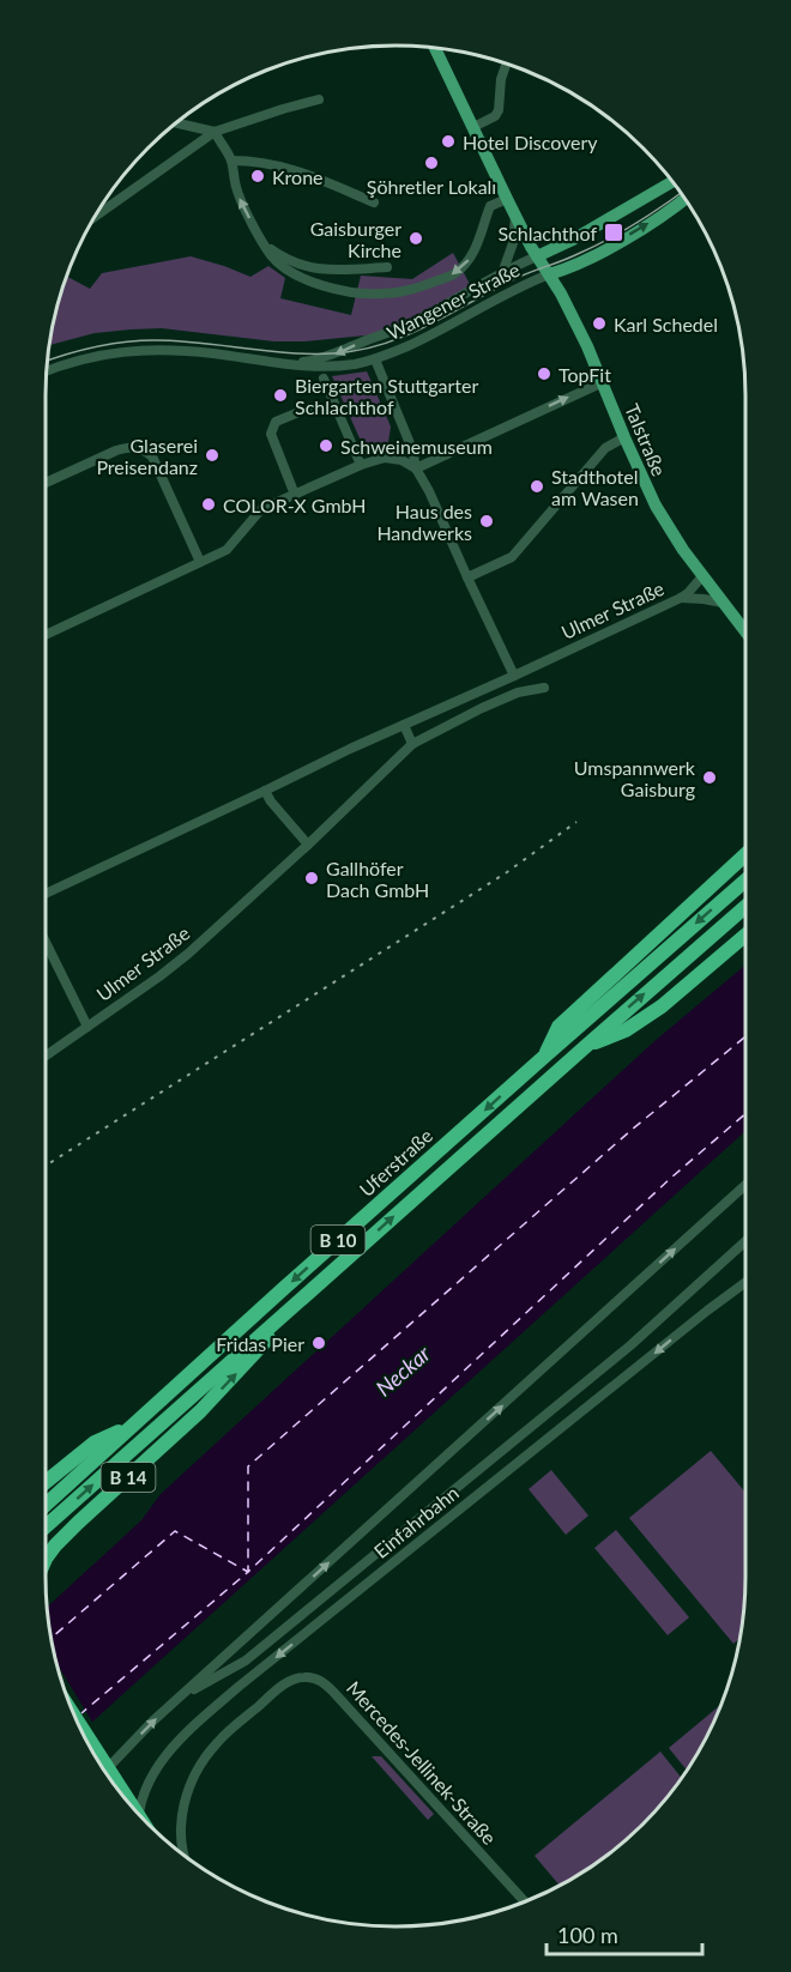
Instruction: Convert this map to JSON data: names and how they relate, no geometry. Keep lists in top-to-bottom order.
{
  "streets": {
    "highway": ["Uferstraße", "B 10", "B 14"],
    "main road": ["Talstraße"],
    "street": [
      "Wangener Straße",
      "Ulmer Straße",
      "Einfahrbahn",
      "Mercedes-Jellinek-Straße"
    ]
  },
  "crossings": [
    ["Wangener Straße", "Talstraße"],
    ["Talstraße", "Ulmer Straße"],
    ["Uferstraße", "B 10"],
    ["Uferstraße", "B 14"]
  ],
  "water": ["Neckar"],
  "places": {
    "other": [
      "Hotel Discovery",
      "Şöhretler Lokalı",
      "Krone",
      "Gaisburger Kirche",
      "Karl Schedel",
      "TopFit",
      "Biergarten Stuttgarter Schlachthof",
      "Schweinemuseum",
      "Glaserei Preisendanz",
      "Stadthotel am Wasen",
      "COLOR-X GmbH",
      "Haus des Handwerks",
      "Umspannwerk Gaisburg",
      "Gallhöfer Dach GmbH",
      "Fridas Pier"
    ],
    "transit": ["Schlachthof"]
  },
  "scale_bar": "100 m"
}
